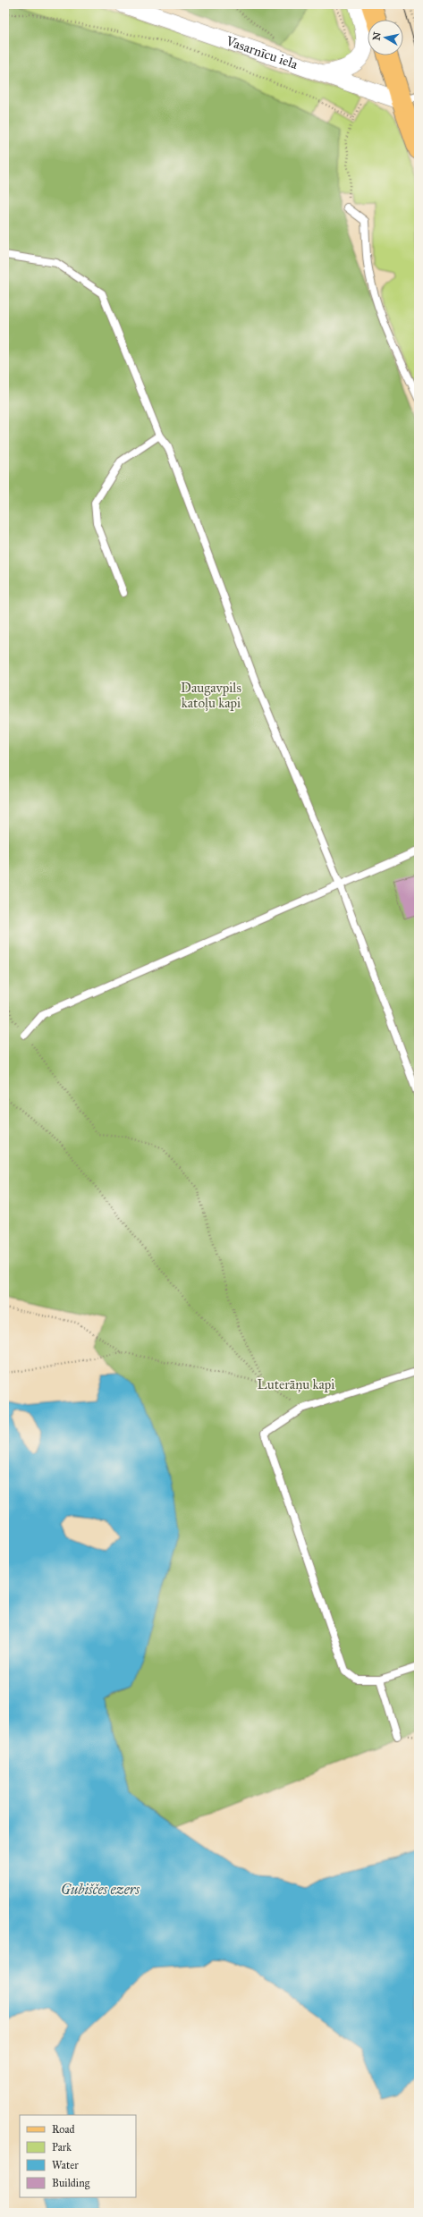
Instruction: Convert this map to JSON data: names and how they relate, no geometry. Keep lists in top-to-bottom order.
{
  "streets": {
    "street": ["Vasarnīcu iela"]
  },
  "water": ["Gubiščes ezers"],
  "parks": ["Daugavpils katoļu kapi", "Luterāņu kapi"],
  "legend": [
    "Road",
    "Park",
    "Water",
    "Building"
  ],
  "north": "left"
}
